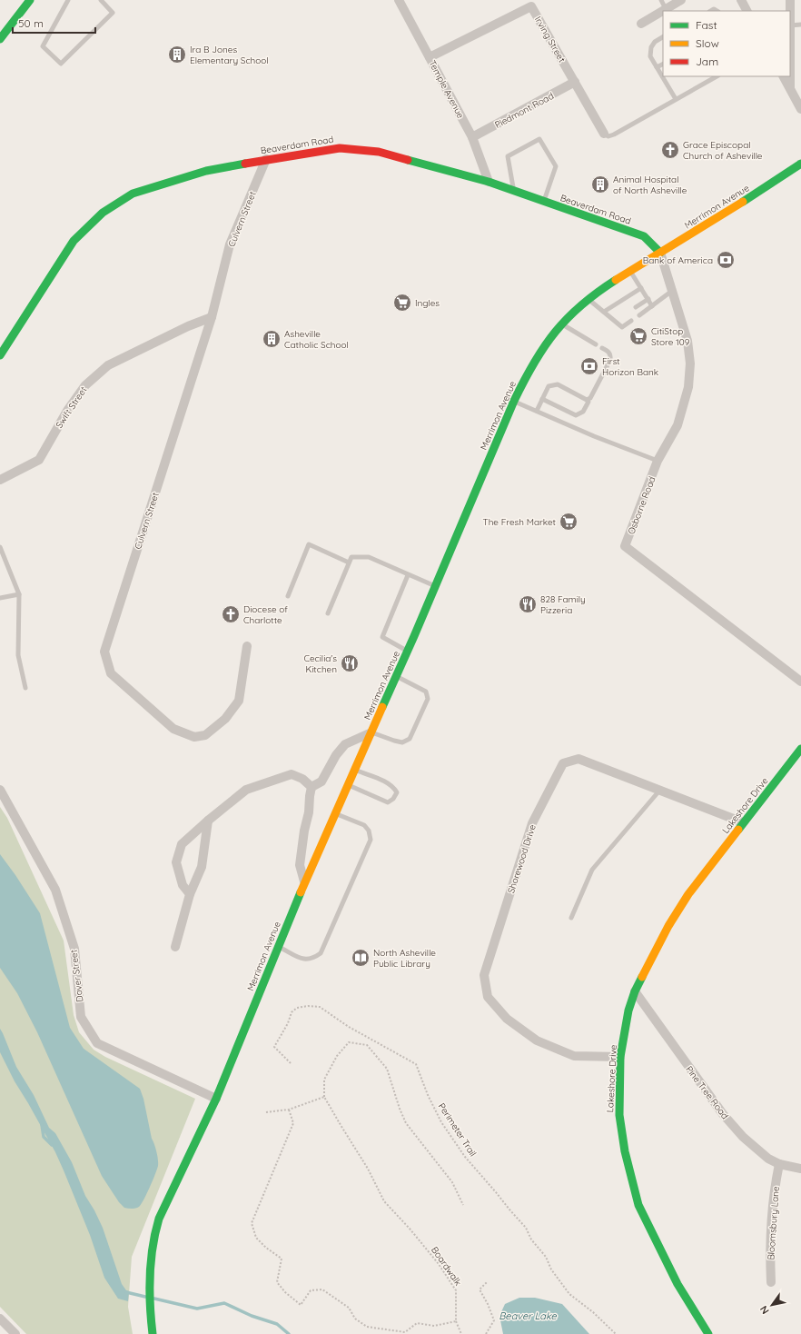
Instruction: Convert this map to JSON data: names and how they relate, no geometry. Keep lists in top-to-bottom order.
{
  "streets": {
    "street": [
      "Irving Street",
      "Temple Avenue",
      "Piedmont Road",
      "Beaverdam Road",
      "Merrimon Avenue",
      "Culvern Street",
      "Swift Street",
      "Osborne Road",
      "Lakeshore Drive",
      "Shorewood Drive",
      "Dover Street",
      "Pine Tree Road",
      "Bloomsbury Lane"
    ],
    "path": ["Perimeter Trail", "Boardwalk"]
  },
  "crossings": [
    ["Irving Street", "Temple Avenue"],
    ["Irving Street", "Piedmont Road"],
    ["Temple Avenue", "Piedmont Road"],
    ["Temple Avenue", "Beaverdam Road"],
    ["Beaverdam Road", "Merrimon Avenue"],
    ["Beaverdam Road", "Culvern Street"],
    ["Beaverdam Road", "Osborne Road"],
    ["Merrimon Avenue", "Osborne Road"],
    ["Merrimon Avenue", "Dover Street"],
    ["Culvern Street", "Swift Street"],
    ["Lakeshore Drive", "Shorewood Drive"],
    ["Lakeshore Drive", "Pine Tree Road"],
    ["Pine Tree Road", "Bloomsbury Lane"]
  ],
  "water": ["Beaver Lake"],
  "places": {
    "building": ["Ira B Jones Elementary School", "Animal Hospital of North Asheville", "Asheville Catholic School"],
    "church": ["Grace Episcopal Church of Asheville", "Diocese of Charlotte"],
    "bank": ["Bank of America", "First Horizon Bank"],
    "supermarket": ["Ingles", "CitiStop Store 109", "The Fresh Market"],
    "restaurant": ["828 Family Pizzeria", "Cecilia's Kitchen"],
    "library": ["North Asheville Public Library"]
  },
  "legend": ["Fast", "Slow", "Jam"],
  "scale_bar": "50 m",
  "north": "bottom left"
}
